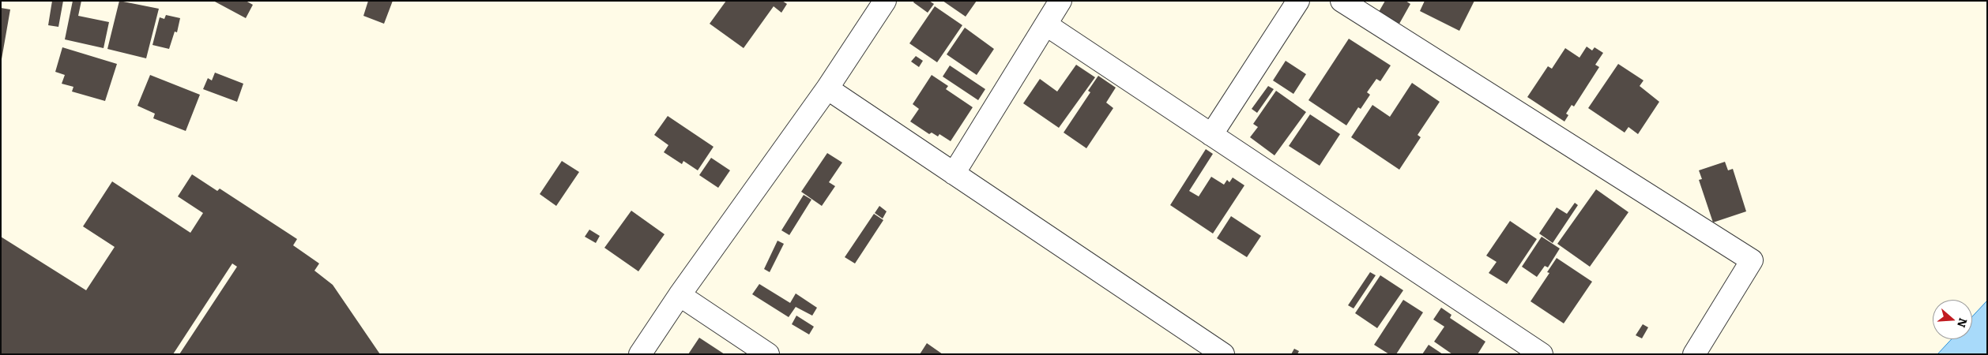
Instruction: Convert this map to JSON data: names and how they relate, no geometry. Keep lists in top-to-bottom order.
{
  "north": "right"
}
